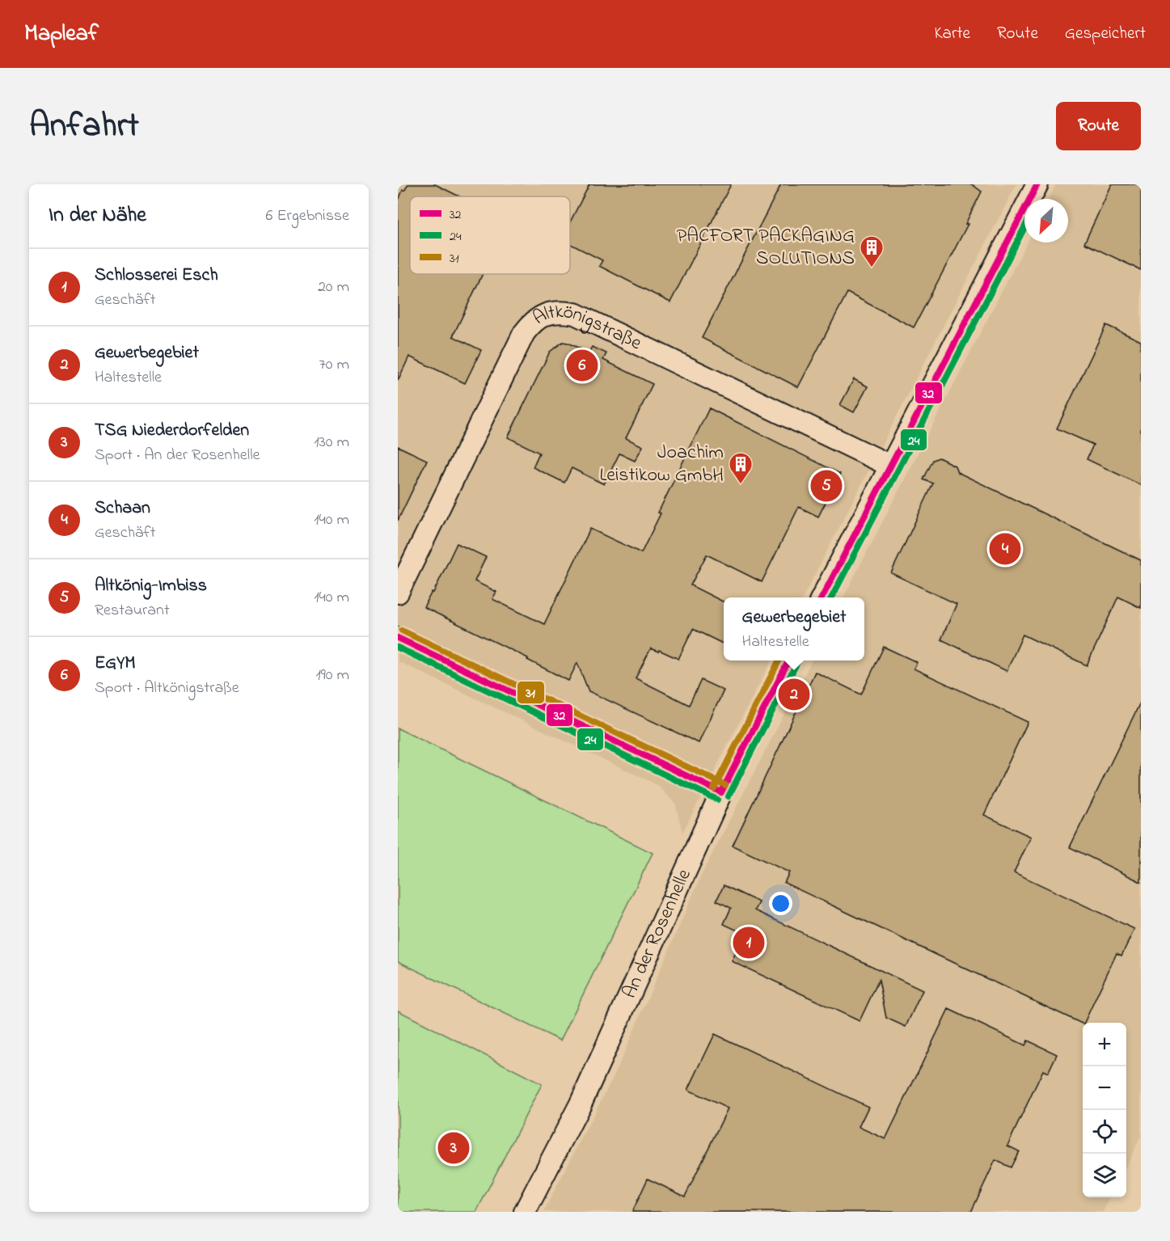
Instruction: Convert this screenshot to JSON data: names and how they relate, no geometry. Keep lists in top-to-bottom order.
{
  "streets": {
    "street": ["Altkönigstraße", "An der Rosenhelle"]
  },
  "places": {
    "building": ["PACFORT PACKAGING SOLUTIONS", "Joachim Leistikow GmbH"]
  },
  "lines": ["transit line 32", "transit line 24", "transit line 31"],
  "legend": ["32", "24", "31"],
  "north": "bottom left",
  "page": {
    "header": "Mapleaf",
    "nav": ["Karte", "Route", "Gespeichert"],
    "title": "Anfahrt",
    "buttons": "Route",
    "heading": ["In der Nähe", "6 Ergebnisse"],
    "list": [
      {
        "mark": "1",
        "name": "Schlosserei Esch",
        "note": "Geschäft",
        "value": "20 m"
      },
      {
        "mark": "2",
        "name": "Gewerbegebiet",
        "note": "Haltestelle",
        "value": "70 m"
      },
      {
        "mark": "3",
        "name": "TSG Niederdorfelden",
        "note": "Sport · An der Rosenhelle",
        "value": "130 m"
      },
      {
        "mark": "4",
        "name": "Schaan",
        "note": "Geschäft",
        "value": "140 m"
      },
      {
        "mark": "5",
        "name": "Altkönig-Imbiss",
        "note": "Restaurant",
        "value": "140 m"
      },
      {
        "mark": "6",
        "name": "EGYM",
        "note": "Sport · Altkönigstraße",
        "value": "190 m"
      }
    ],
    "pins": [
      "6",
      "5",
      "4",
      "2",
      "1",
      "3"
    ],
    "popup": ["Gewerbegebiet", "Haltestelle"],
    "map_buttons": ["+", "−"]
  }
}
